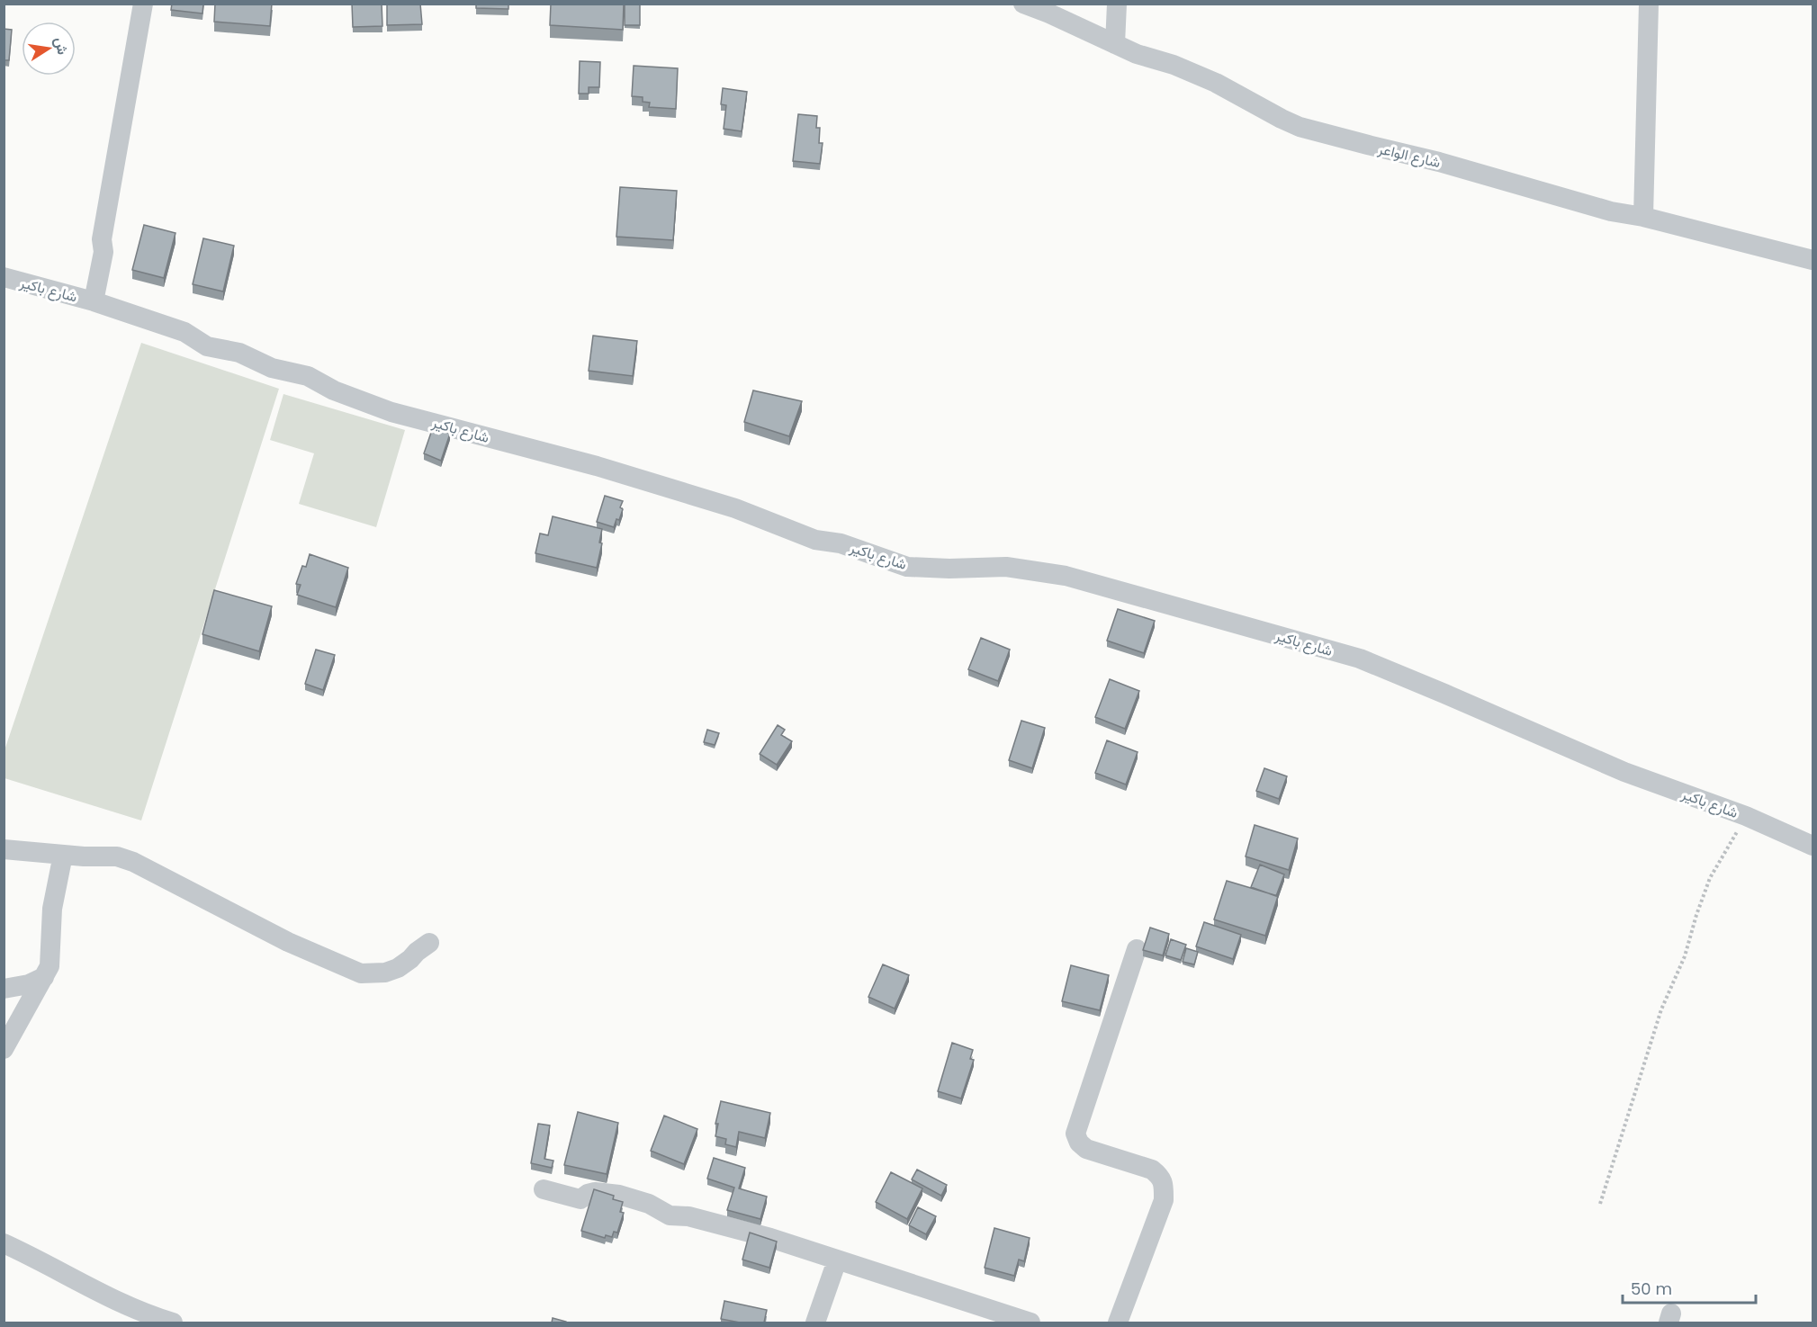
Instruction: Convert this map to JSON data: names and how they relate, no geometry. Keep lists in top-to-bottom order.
{
  "streets": {
    "street": ["شارع الواعر", "شارع باكير"]
  },
  "scale_bar": "50 m",
  "north": "right"
}
